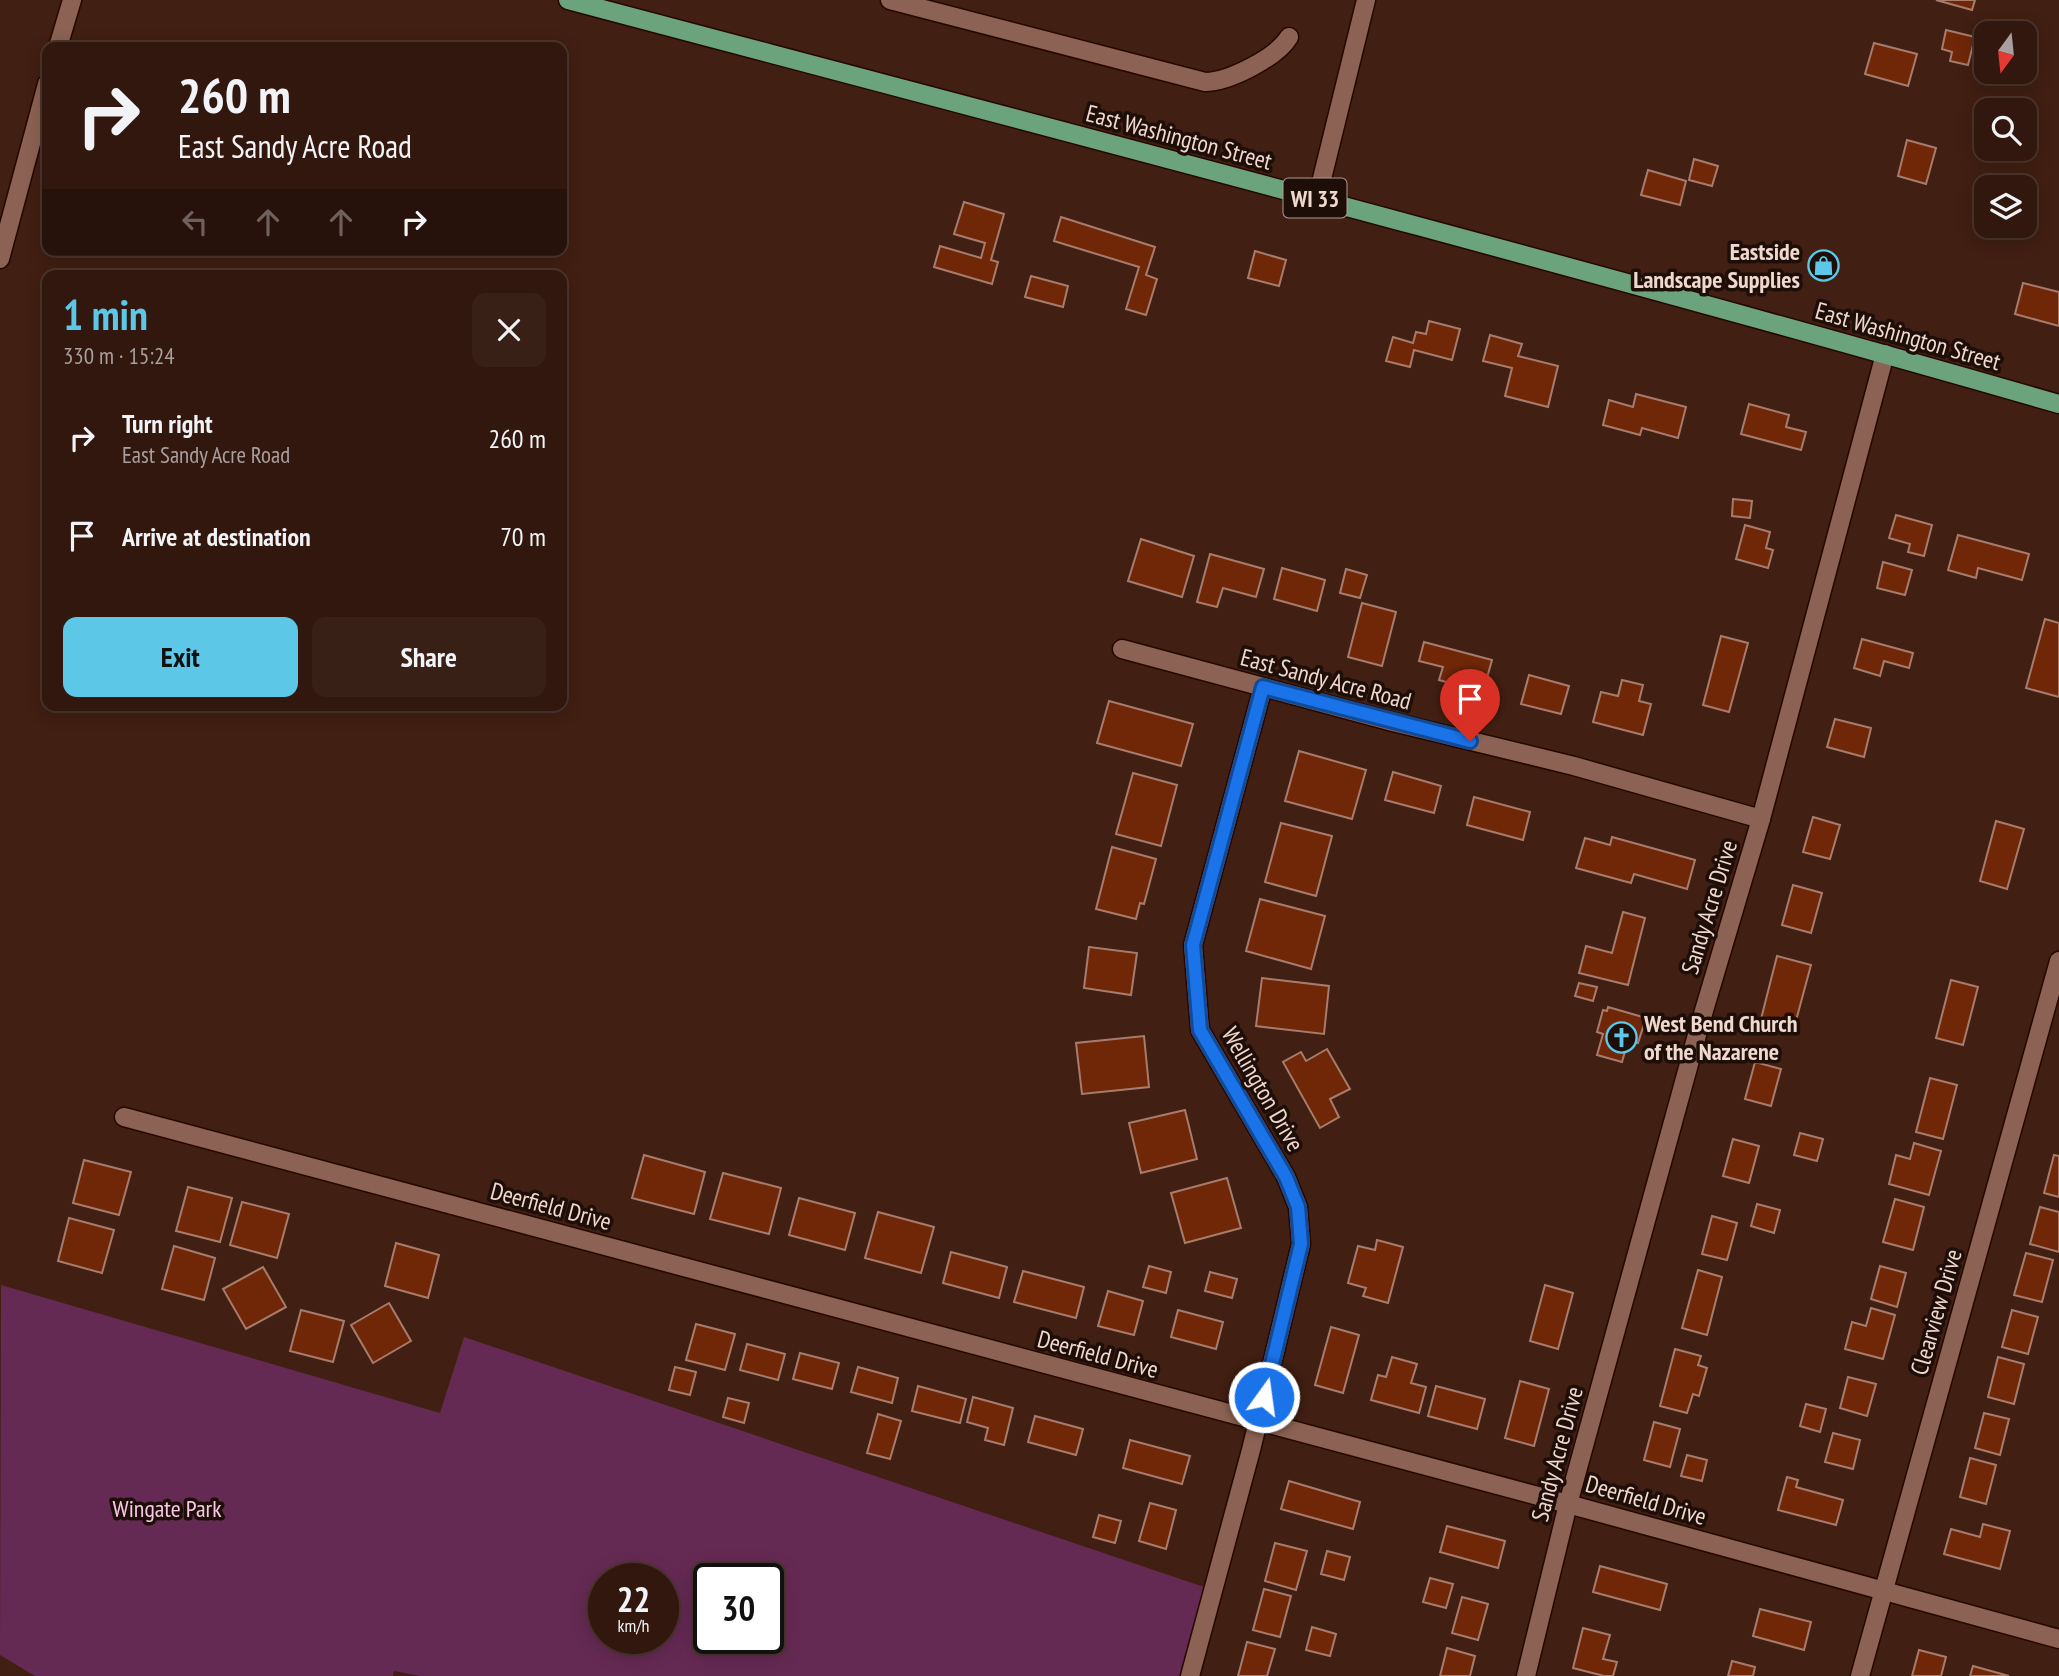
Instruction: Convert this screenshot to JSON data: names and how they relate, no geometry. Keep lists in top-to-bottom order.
{
  "streets": {
    "main road": ["East Washington Street", "WI 33"],
    "street": [
      "East Sandy Acre Road",
      "Sandy Acre Drive",
      "Wellington Drive",
      "Deerfield Drive",
      "Clearview Drive"
    ]
  },
  "crossings": [
    ["East Washington Street", "Sandy Acre Drive"],
    ["East Sandy Acre Road", "Sandy Acre Drive"],
    ["East Sandy Acre Road", "Wellington Drive"],
    ["Sandy Acre Drive", "Deerfield Drive"],
    ["Wellington Drive", "Deerfield Drive"],
    ["Deerfield Drive", "Clearview Drive"]
  ],
  "parks": ["Wingate Park"],
  "places": {
    "shop": ["Eastside Landscape Supplies"],
    "church": ["West Bend Church of the Nazarene"]
  },
  "north": "bottom",
  "page": {
    "turn": ["260 m", "East Sandy Acre Road"],
    "heading": ["1 min", "330 m · 15:24"],
    "list": [
      {
        "name": "Turn right",
        "note": "East Sandy Acre Road",
        "value": "260 m"
      },
      {
        "name": "Arrive at destination",
        "value": "70 m"
      }
    ],
    "buttons": ["Exit", "Share"],
    "speed": "22 km/h",
    "limit": "30"
  }
}
